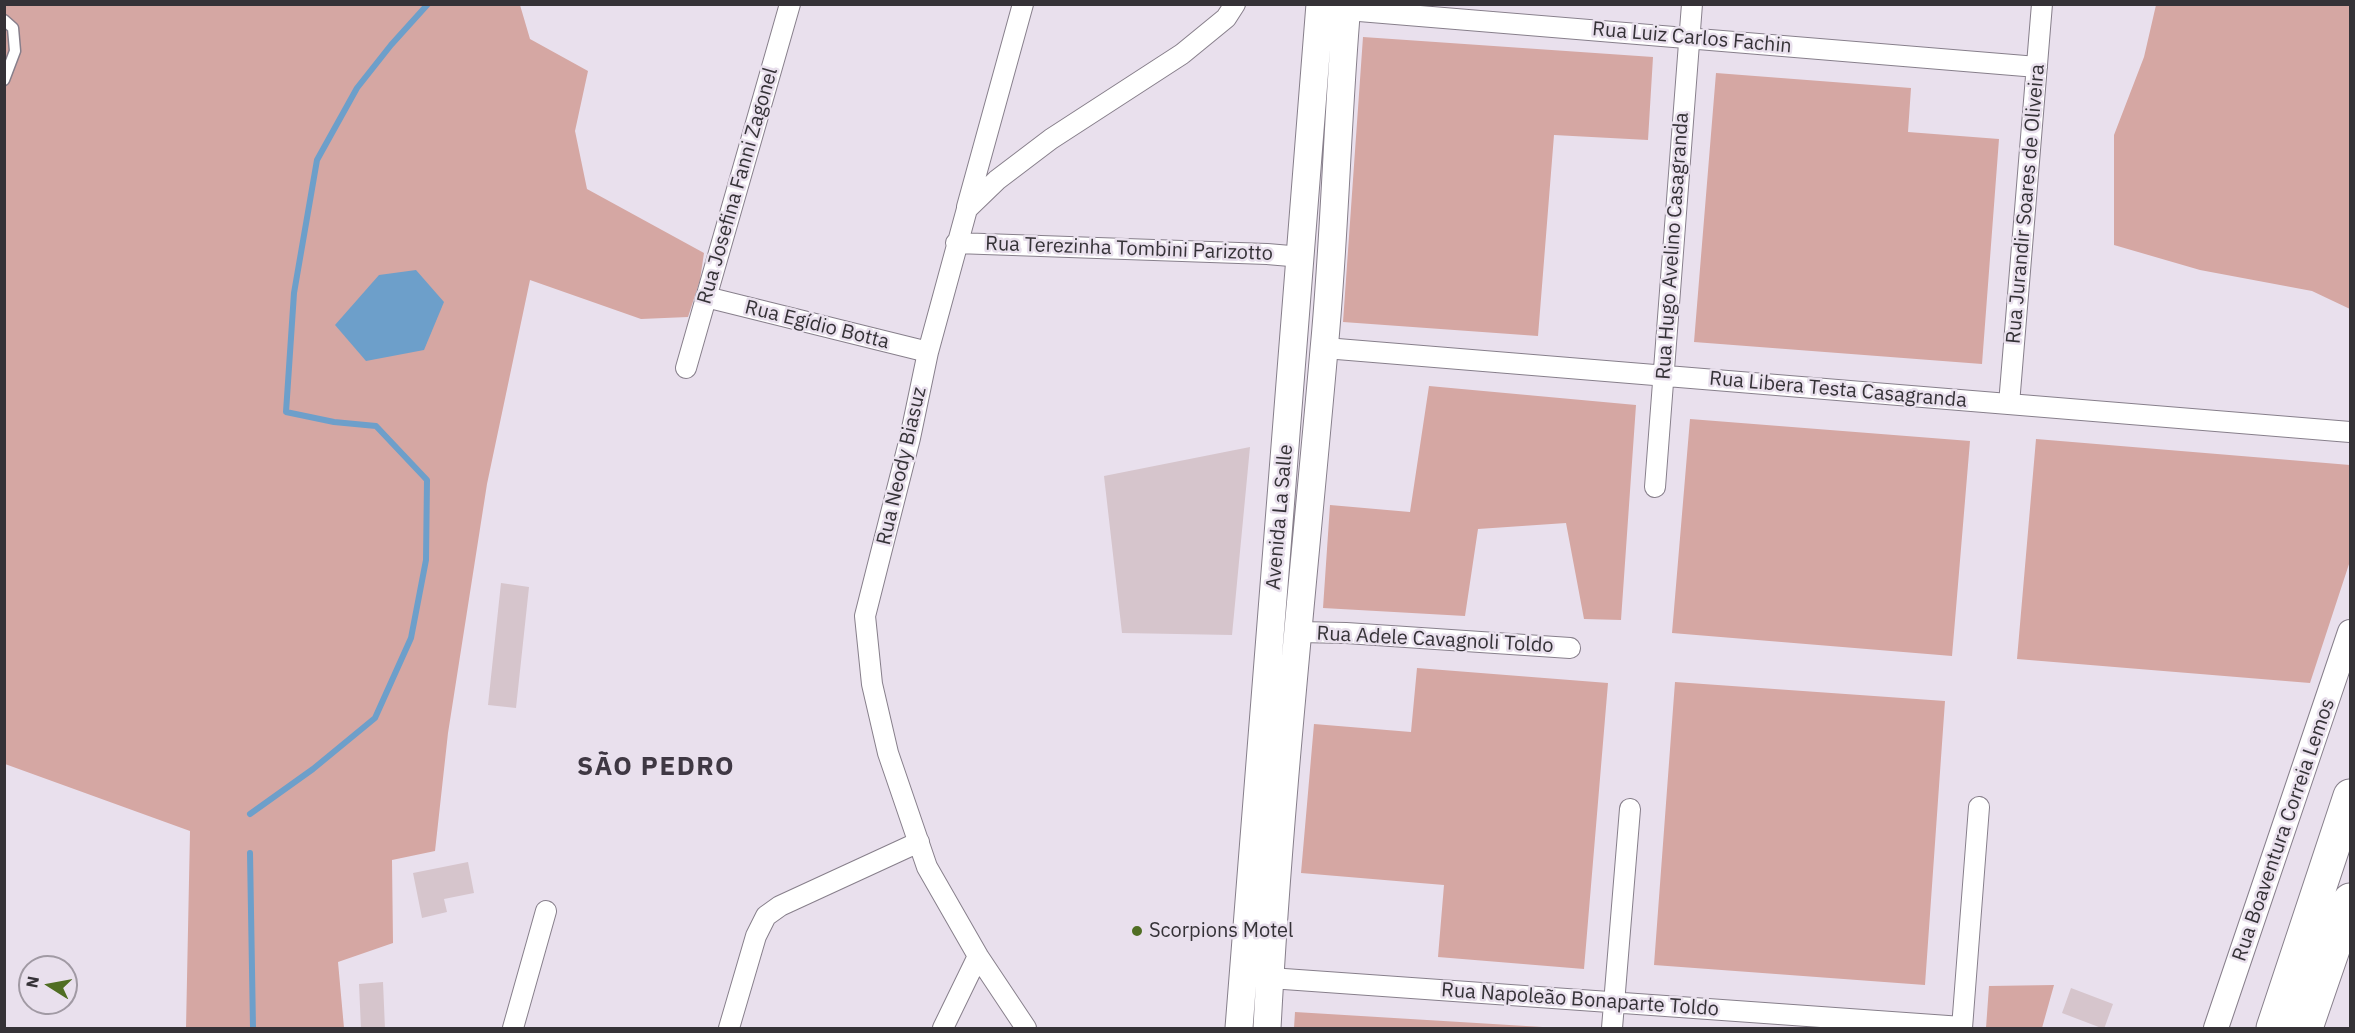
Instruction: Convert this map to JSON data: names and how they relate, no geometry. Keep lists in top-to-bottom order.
{
  "streets": {
    "main road": ["Avenida La Salle"],
    "street": [
      "Rua Luiz Carlos Fachin",
      "Rua Josefina Fanni Zagonel",
      "Rua Jurandir Soares de Oliveira",
      "Rua Hugo Avelino Casagranda",
      "Rua Terezinha Tombini Parizotto",
      "Rua Egídio Botta",
      "Rua Libera Testa Casagranda",
      "Rua Neody Biasuz",
      "Rua Adele Cavagnoli Toldo",
      "Rua Boaventura Correia Lemos",
      "Rua Napoleão Bonaparte Toldo"
    ]
  },
  "crossings": [
    ["Rua Luiz Carlos Fachin", "Rua Jurandir Soares de Oliveira"],
    ["Rua Luiz Carlos Fachin", "Rua Hugo Avelino Casagranda"],
    ["Rua Luiz Carlos Fachin", "Avenida La Salle"],
    ["Rua Josefina Fanni Zagonel", "Rua Egídio Botta"],
    ["Rua Jurandir Soares de Oliveira", "Rua Libera Testa Casagranda"],
    ["Rua Hugo Avelino Casagranda", "Rua Libera Testa Casagranda"],
    ["Rua Terezinha Tombini Parizotto", "Rua Neody Biasuz"],
    ["Rua Terezinha Tombini Parizotto", "Avenida La Salle"],
    ["Rua Egídio Botta", "Rua Neody Biasuz"],
    ["Rua Libera Testa Casagranda", "Avenida La Salle"],
    ["Avenida La Salle", "Rua Adele Cavagnoli Toldo"],
    ["Avenida La Salle", "Rua Napoleão Bonaparte Toldo"]
  ],
  "districts": ["SÃO PEDRO"],
  "places": ["Scorpions Motel"],
  "north": "left"
}
